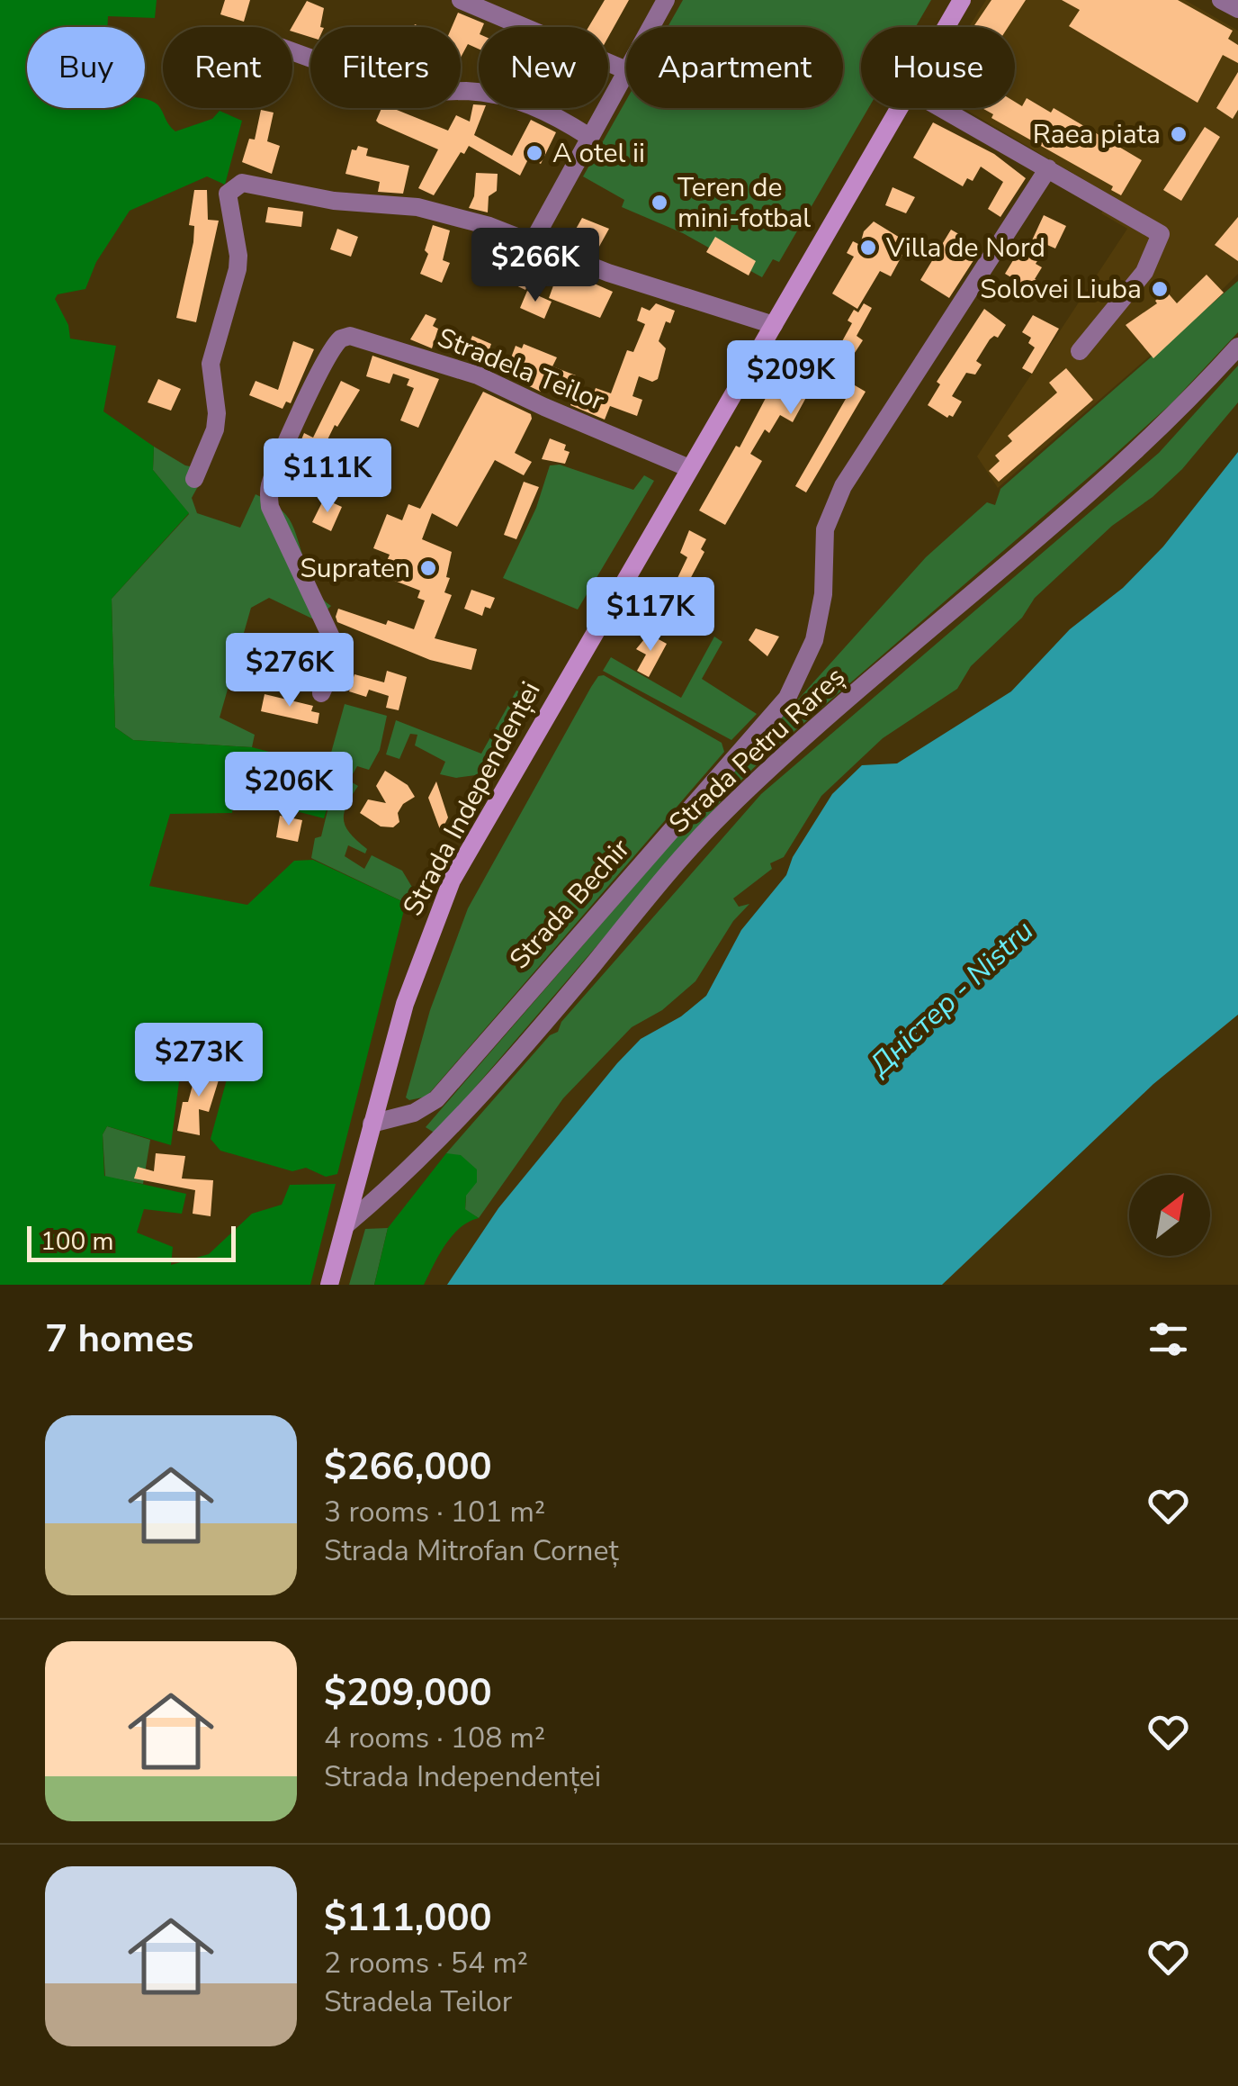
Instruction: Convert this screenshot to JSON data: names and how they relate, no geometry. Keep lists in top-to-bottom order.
{
  "streets": {
    "main road": ["Strada Independenței"],
    "street": ["Stradela Teilor", "Strada Petru Rareș", "Strada Bechir"]
  },
  "crossings": [
    ["Stradela Teilor", "Strada Independenței"],
    ["Strada Petru Rareș", "Strada Independenței"],
    ["Strada Independenței", "Strada Bechir"]
  ],
  "water": ["Дністер - Nistru"],
  "places": [
    "Raea piata",
    "A otel ii",
    "Teren de mini-fotbal",
    "Villa de Nord",
    "Solovei Liuba",
    "Supraten"
  ],
  "scale_bar": "100 m",
  "north": "top right",
  "page": {
    "chip": [
      "Buy",
      "Rent",
      "Filters",
      "New",
      "Apartment",
      "House"
    ],
    "price": [
      "$266K",
      "$209K",
      "$111K",
      "$117K",
      "$276K",
      "$206K",
      "$273K"
    ],
    "scale": "100 m",
    "heading": "7 homes",
    "list": [
      {
        "name": "$266,000",
        "note": "3 rooms · 101 m² · Strada Mitrofan Corneț"
      },
      {
        "name": "$209,000",
        "note": "4 rooms · 108 m² · Strada Independenței"
      },
      {
        "name": "$111,000",
        "note": "2 rooms · 54 m² · Stradela Teilor"
      }
    ]
  }
}
